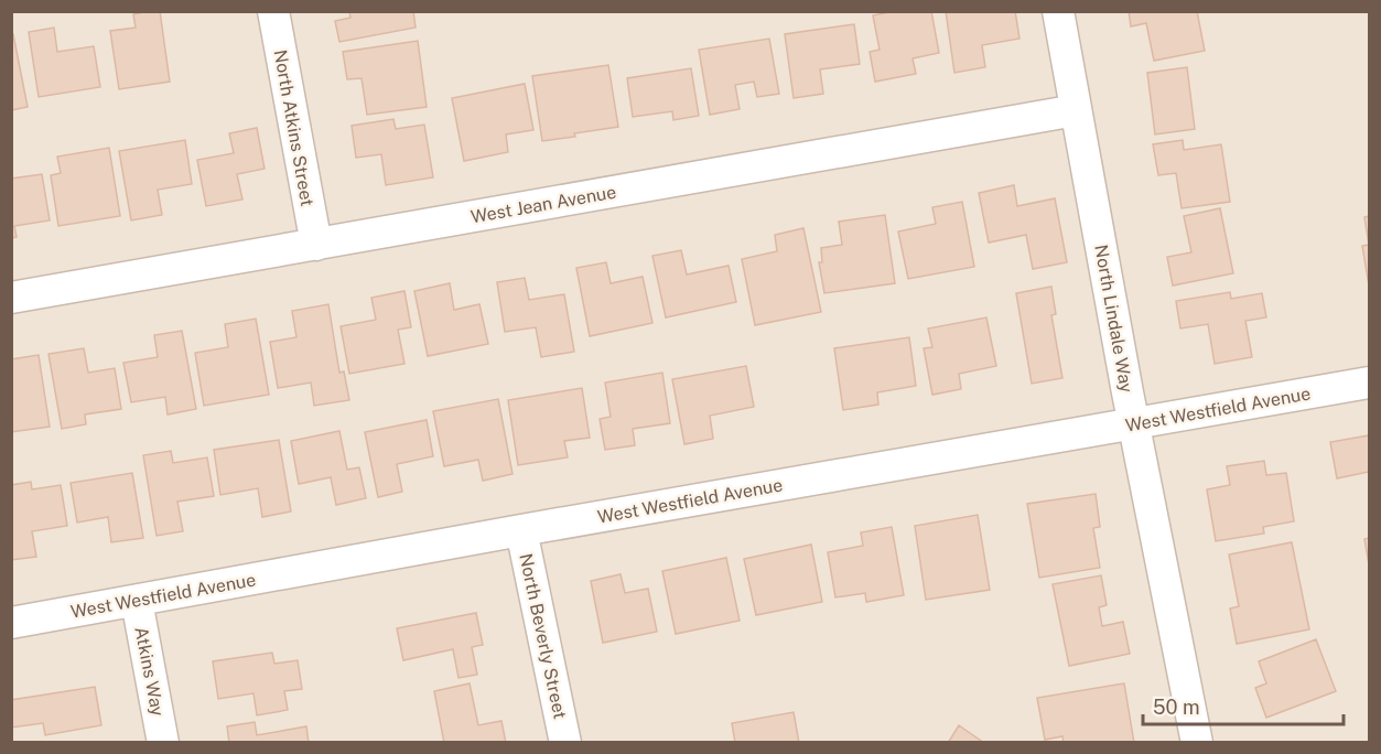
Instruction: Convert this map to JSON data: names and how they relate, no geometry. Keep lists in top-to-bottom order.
{
  "streets": {
    "street": [
      "North Atkins Street",
      "West Jean Avenue",
      "North Lindale Way",
      "West Westfield Avenue",
      "North Beverly Street",
      "Atkins Way"
    ]
  },
  "crossings": [
    ["North Atkins Street", "West Jean Avenue"],
    ["West Jean Avenue", "North Lindale Way"],
    ["North Lindale Way", "West Westfield Avenue"],
    ["West Westfield Avenue", "North Beverly Street"],
    ["West Westfield Avenue", "Atkins Way"]
  ],
  "scale_bar": "50 m"
}
